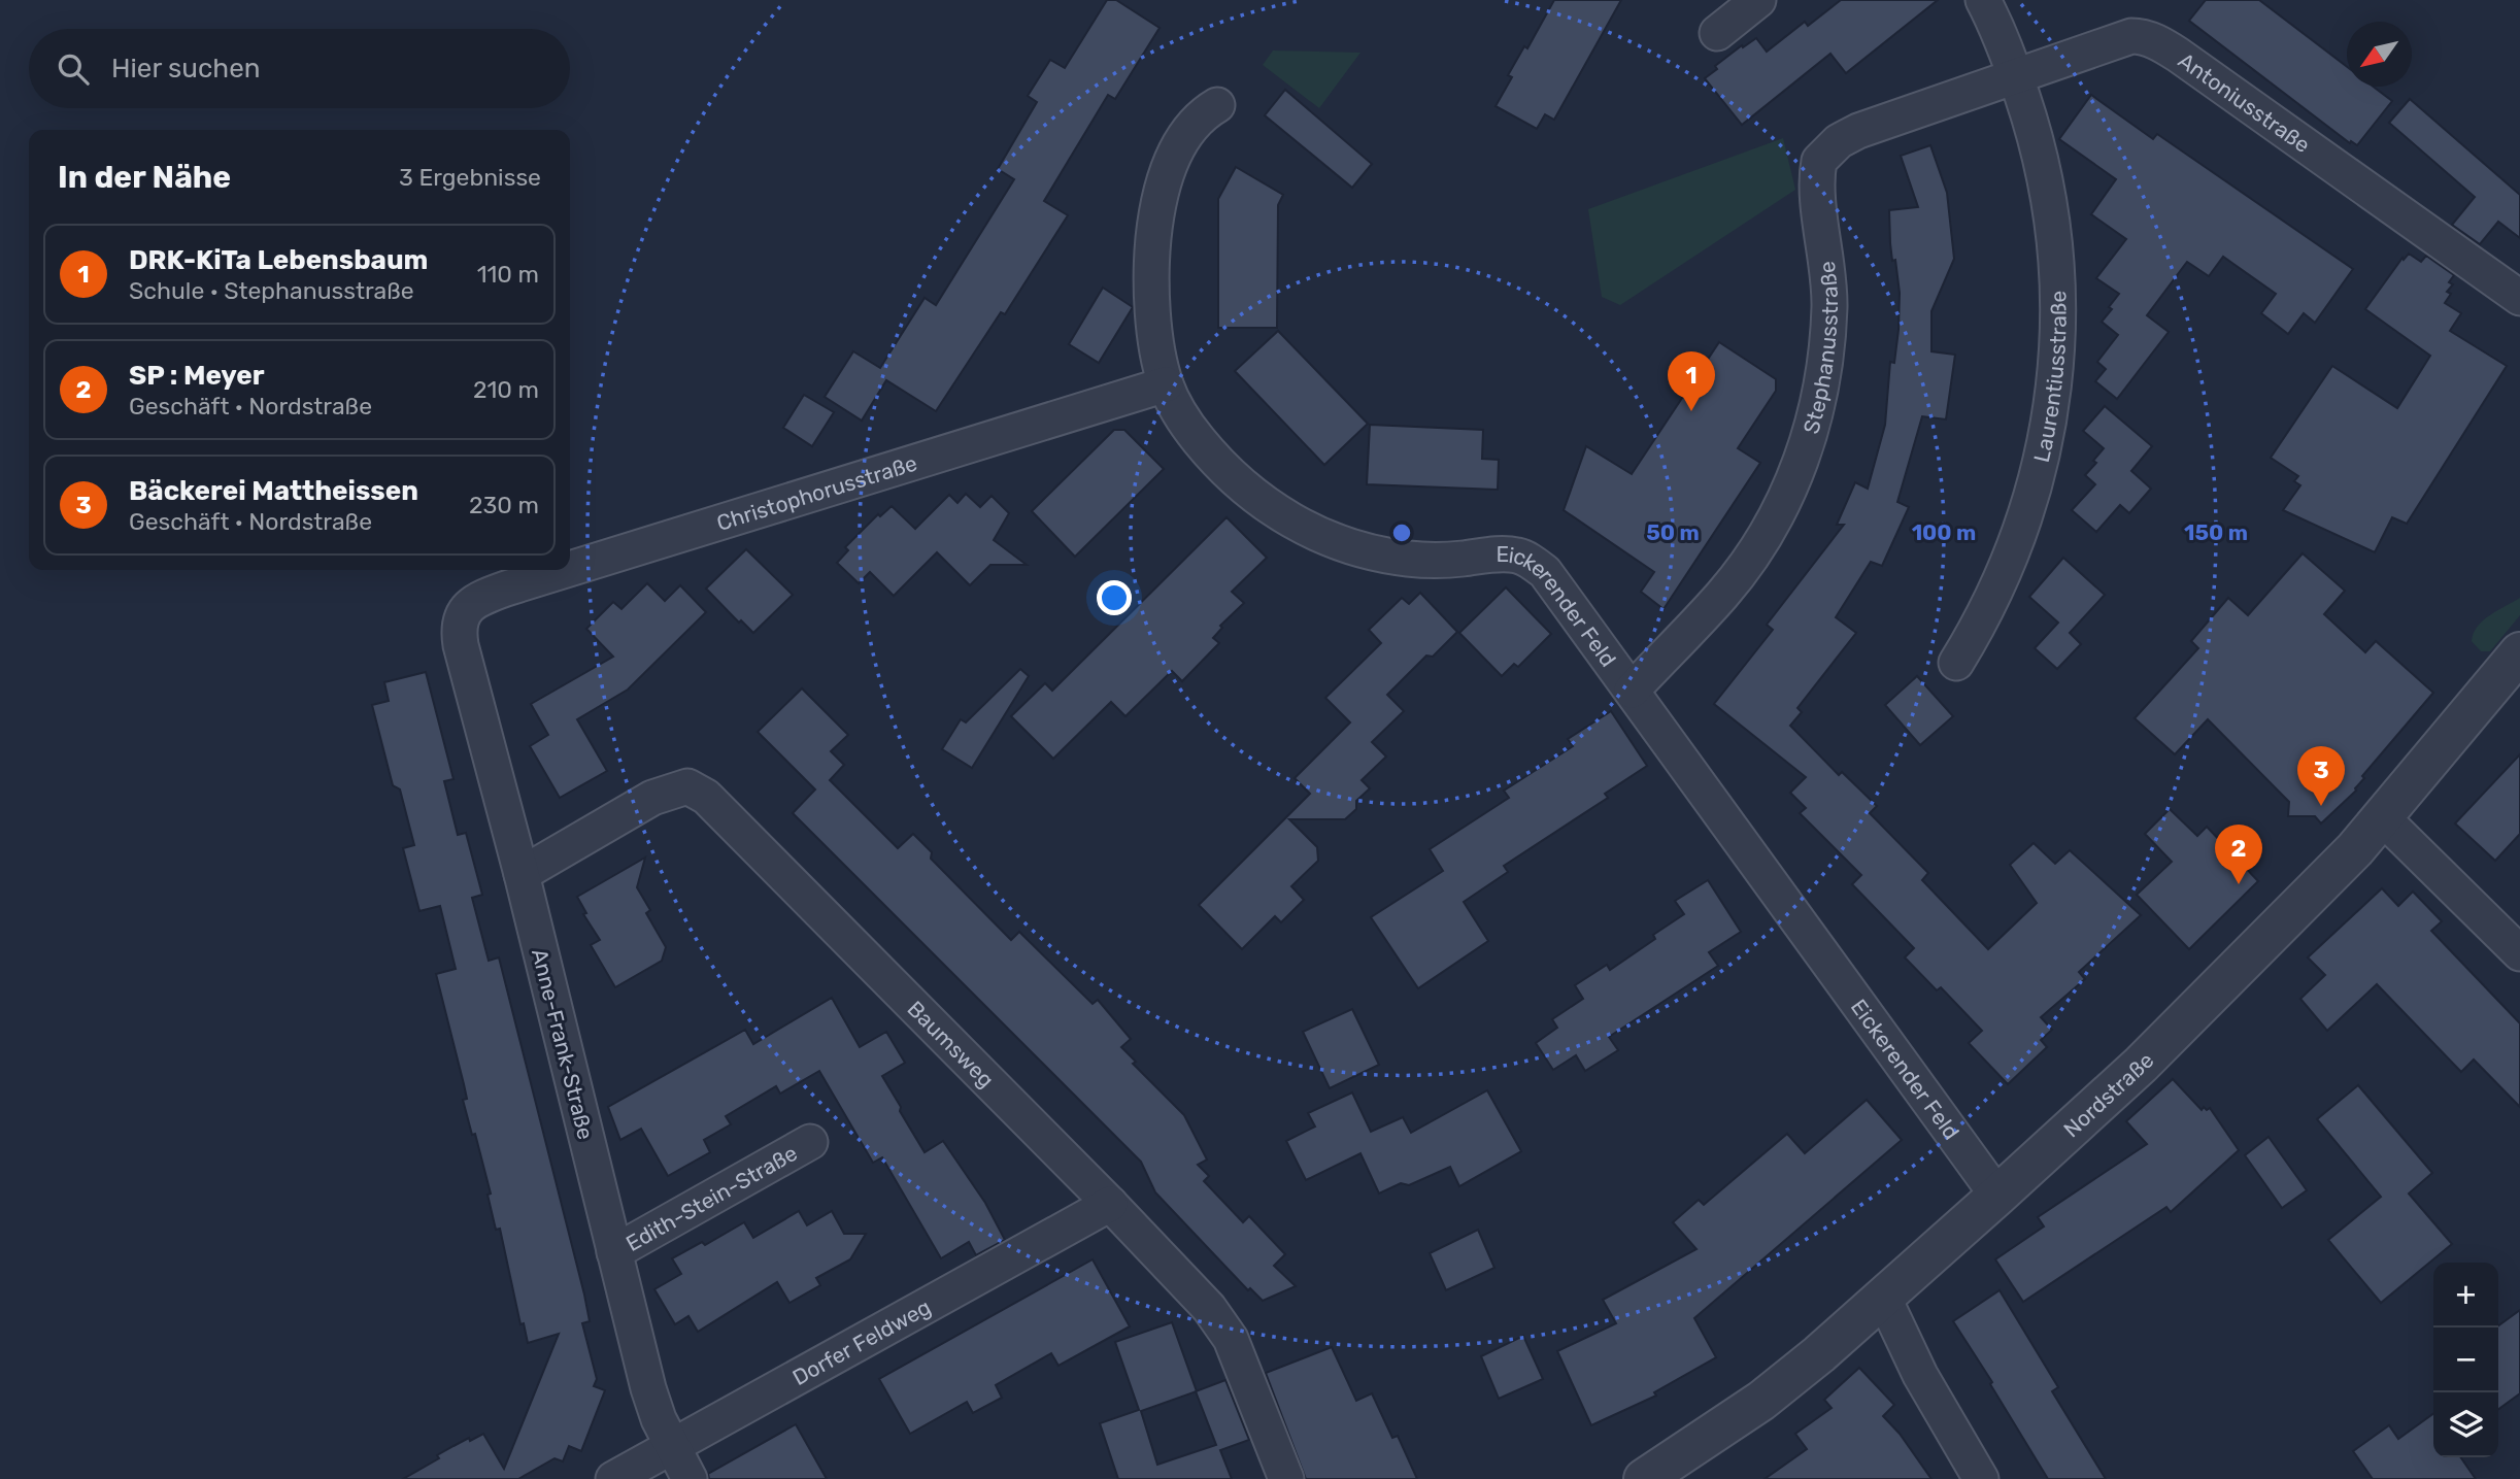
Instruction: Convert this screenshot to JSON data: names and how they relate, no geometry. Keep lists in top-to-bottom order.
{
  "streets": {
    "street": [
      "Antoniusstraße",
      "Stephanusstraße",
      "Laurentiusstraße",
      "Christophorusstraße",
      "Eickerender Feld",
      "Baumsweg",
      "Anne-Frank-Straße",
      "Nordstraße",
      "Edith-Stein-Straße",
      "Dorfer Feldweg"
    ]
  },
  "crossings": [
    ["Antoniusstraße", "Stephanusstraße"],
    ["Antoniusstraße", "Laurentiusstraße"],
    ["Stephanusstraße", "Laurentiusstraße"],
    ["Stephanusstraße", "Eickerender Feld"],
    ["Christophorusstraße", "Eickerender Feld"],
    ["Christophorusstraße", "Anne-Frank-Straße"],
    ["Eickerender Feld", "Nordstraße"],
    ["Baumsweg", "Anne-Frank-Straße"],
    ["Baumsweg", "Dorfer Feldweg"],
    ["Anne-Frank-Straße", "Edith-Stein-Straße"],
    ["Anne-Frank-Straße", "Dorfer Feldweg"]
  ],
  "north": "bottom left",
  "page": {
    "search": "Hier suchen",
    "heading": ["In der Nähe", "3 Ergebnisse"],
    "list": [
      {
        "mark": "1",
        "name": "DRK-KiTa Lebensbaum",
        "note": "Schule · Stephanusstraße",
        "value": "110 m"
      },
      {
        "mark": "2",
        "name": "SP : Meyer",
        "note": "Geschäft · Nordstraße",
        "value": "210 m"
      },
      {
        "mark": "3",
        "name": "Bäckerei Mattheissen",
        "note": "Geschäft · Nordstraße",
        "value": "230 m"
      }
    ],
    "pins": ["1", "3", "2"],
    "map_buttons": ["+", "−"]
  },
  "rings": ["50 m", "100 m", "150 m"]
}
